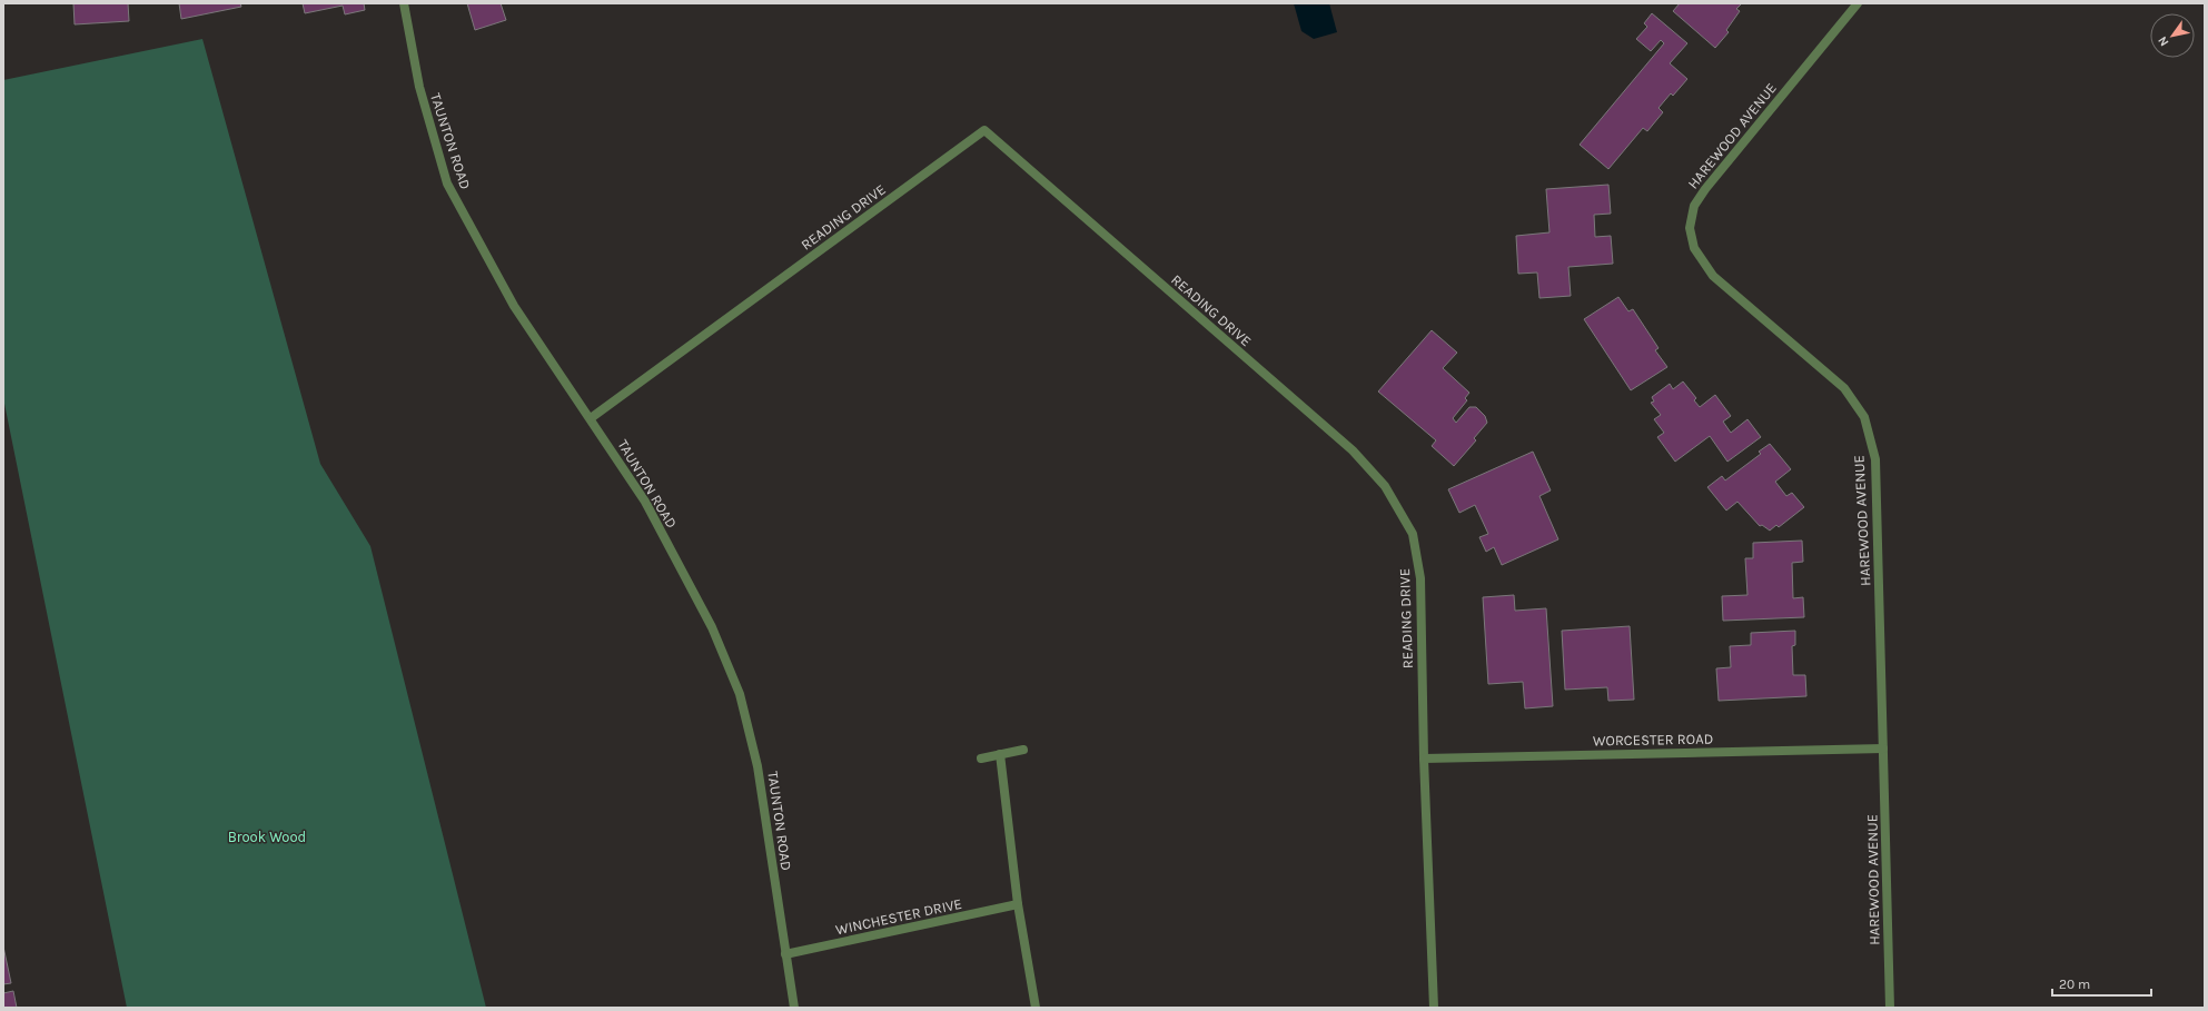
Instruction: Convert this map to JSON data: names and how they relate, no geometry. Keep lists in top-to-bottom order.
{
  "streets": {
    "street": [
      "HAREWOOD AVENUE",
      "TAUNTON ROAD",
      "READING DRIVE",
      "WORCESTER ROAD",
      "WINCHESTER DRIVE"
    ]
  },
  "crossings": [
    ["HAREWOOD AVENUE", "WORCESTER ROAD"],
    ["TAUNTON ROAD", "READING DRIVE"],
    ["TAUNTON ROAD", "WINCHESTER DRIVE"],
    ["READING DRIVE", "WORCESTER ROAD"]
  ],
  "parks": ["Brook Wood"],
  "scale_bar": "20 m",
  "north": "bottom left"
}
